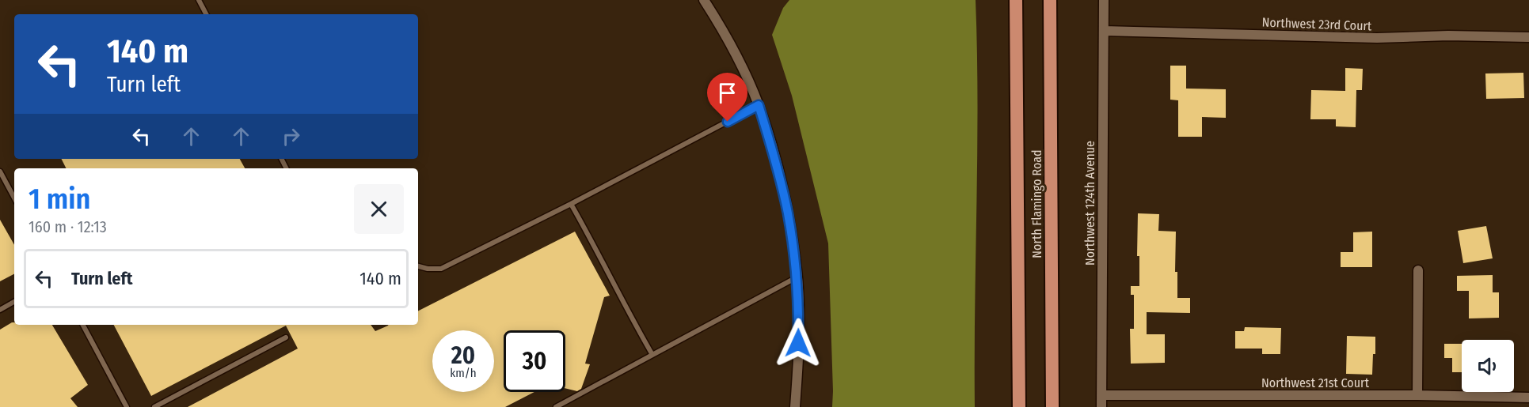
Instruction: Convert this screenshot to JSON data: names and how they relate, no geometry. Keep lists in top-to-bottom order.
{
  "streets": {
    "highway": ["North Flamingo Road"],
    "street": ["Northwest 23rd Court", "Northwest 124th Avenue", "Northwest 21st Court"]
  },
  "crossings": [
    ["Northwest 23rd Court", "Northwest 124th Avenue"],
    ["Northwest 124th Avenue", "Northwest 21st Court"]
  ],
  "page": {
    "turn": ["140 m", "Turn left"],
    "heading": ["1 min", "160 m · 12:13"],
    "list": [
      {
        "name": "Turn left",
        "value": "140 m"
      }
    ],
    "speed": "20 km/h",
    "limit": "30"
  }
}
